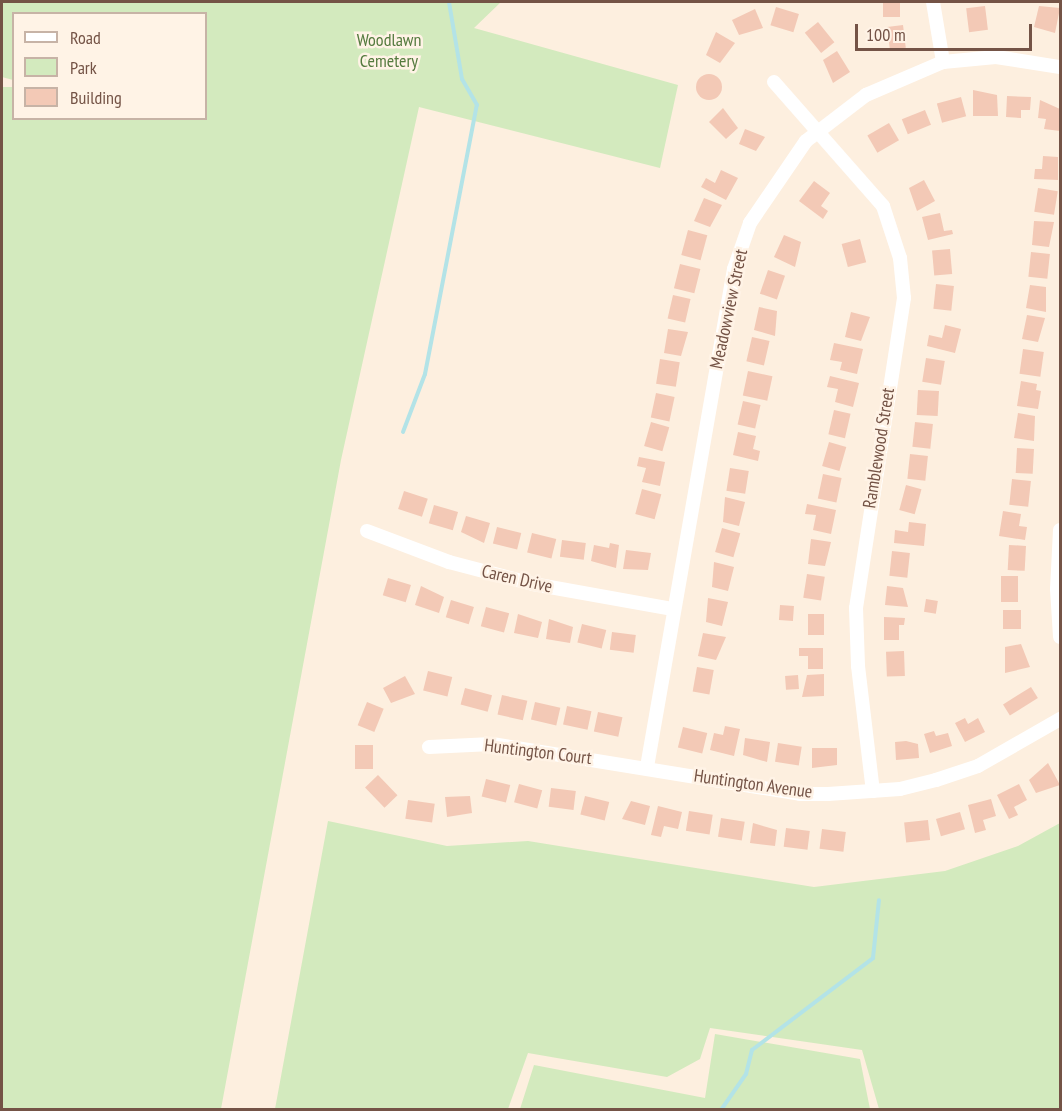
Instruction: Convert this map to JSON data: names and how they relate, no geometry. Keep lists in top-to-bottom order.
{
  "streets": {
    "street": [
      "Meadowview Street",
      "Ramblewood Street",
      "Caren Drive",
      "Huntington Court",
      "Huntington Avenue"
    ]
  },
  "crossings": [
    ["Meadowview Street", "Ramblewood Street"],
    ["Meadowview Street", "Caren Drive"],
    ["Meadowview Street", "Huntington Court"],
    ["Meadowview Street", "Huntington Avenue"],
    ["Ramblewood Street", "Huntington Avenue"],
    ["Huntington Court", "Huntington Avenue"]
  ],
  "parks": ["Woodlawn Cemetery"],
  "legend": ["Road", "Park", "Building"],
  "scale_bar": "100 m"
}
